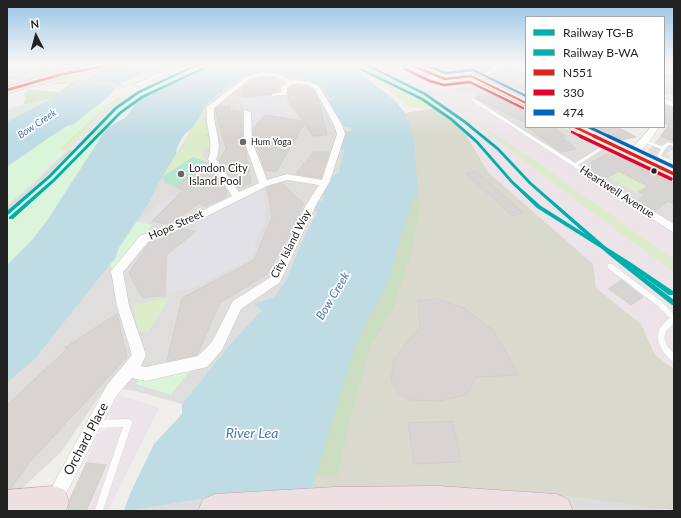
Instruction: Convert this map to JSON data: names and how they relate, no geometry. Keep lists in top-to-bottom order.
{
  "streets": {
    "street": [
      "Heartwell Avenue",
      "Hope Street",
      "City Island Way",
      "Orchard Place"
    ]
  },
  "crossings": [
    ["Hope Street", "City Island Way"],
    ["Hope Street", "Orchard Place"],
    ["City Island Way", "Orchard Place"]
  ],
  "water": ["Bow Creek", "River Lea"],
  "places": ["Hum Yoga", "London City Island Pool"],
  "lines": [
    "rail line TG-B",
    "rail line B-WA",
    "transit line N551",
    "transit line 330",
    "transit line 474"
  ],
  "legend": [
    "Railway TG-B",
    "Railway B-WA",
    "N551",
    "330",
    "474"
  ],
  "north": "top"
}
